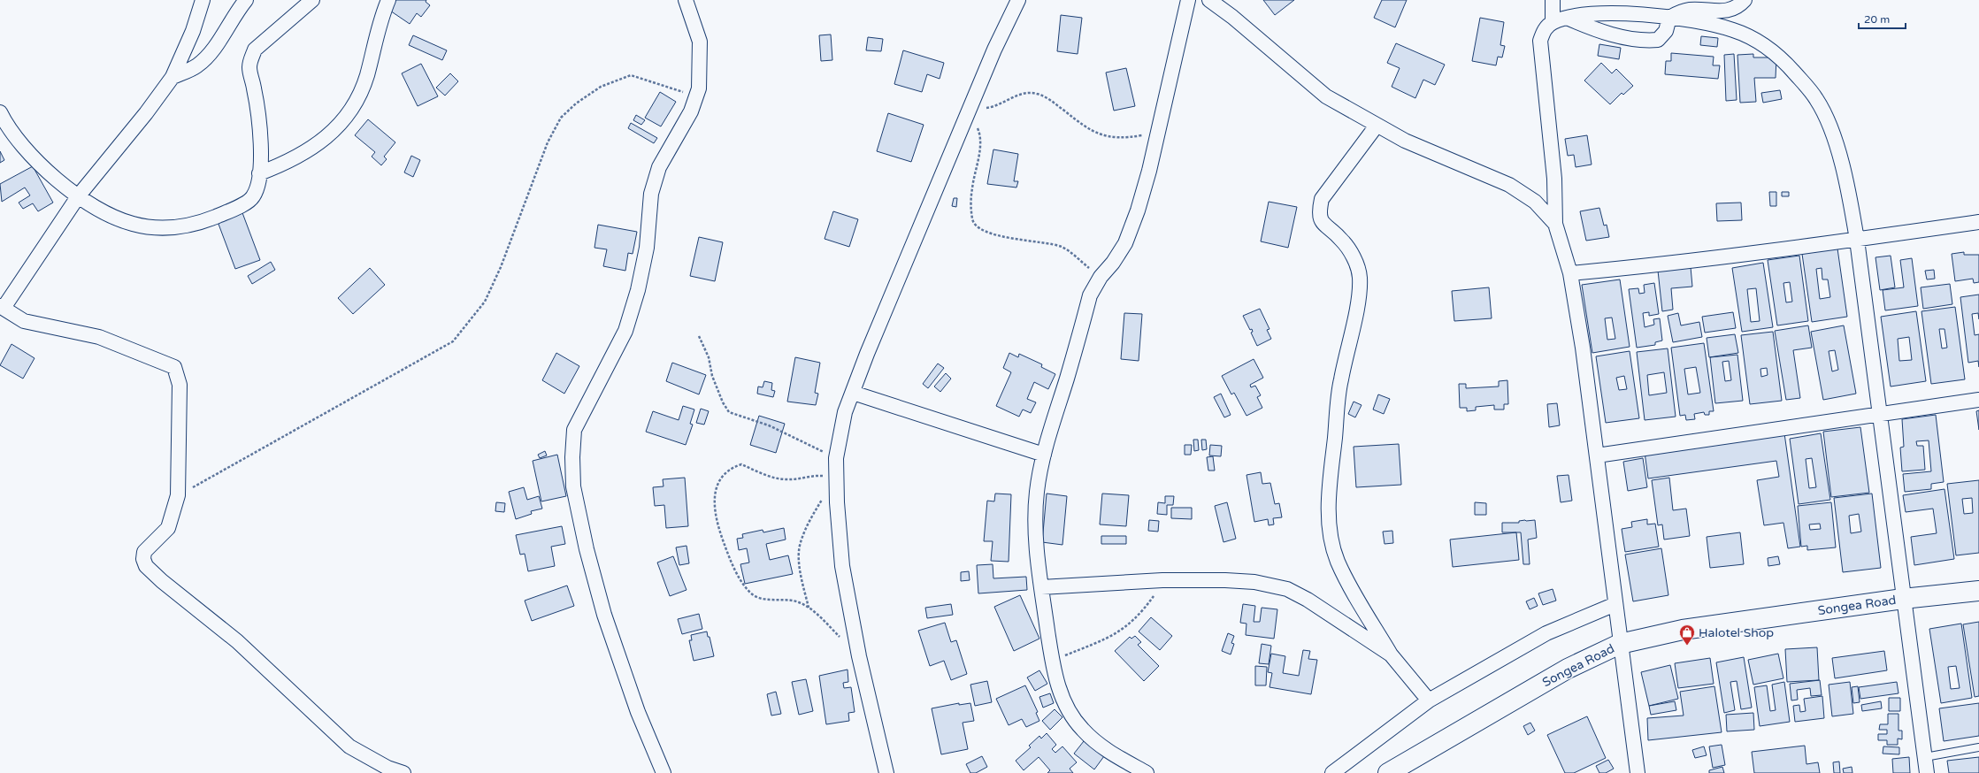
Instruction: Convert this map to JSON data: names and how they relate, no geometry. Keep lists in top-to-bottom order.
{
  "streets": {
    "highway": ["Songea Road"]
  },
  "places": {
    "shop": ["Halotel Shop"]
  },
  "scale_bar": "20 m"
}
